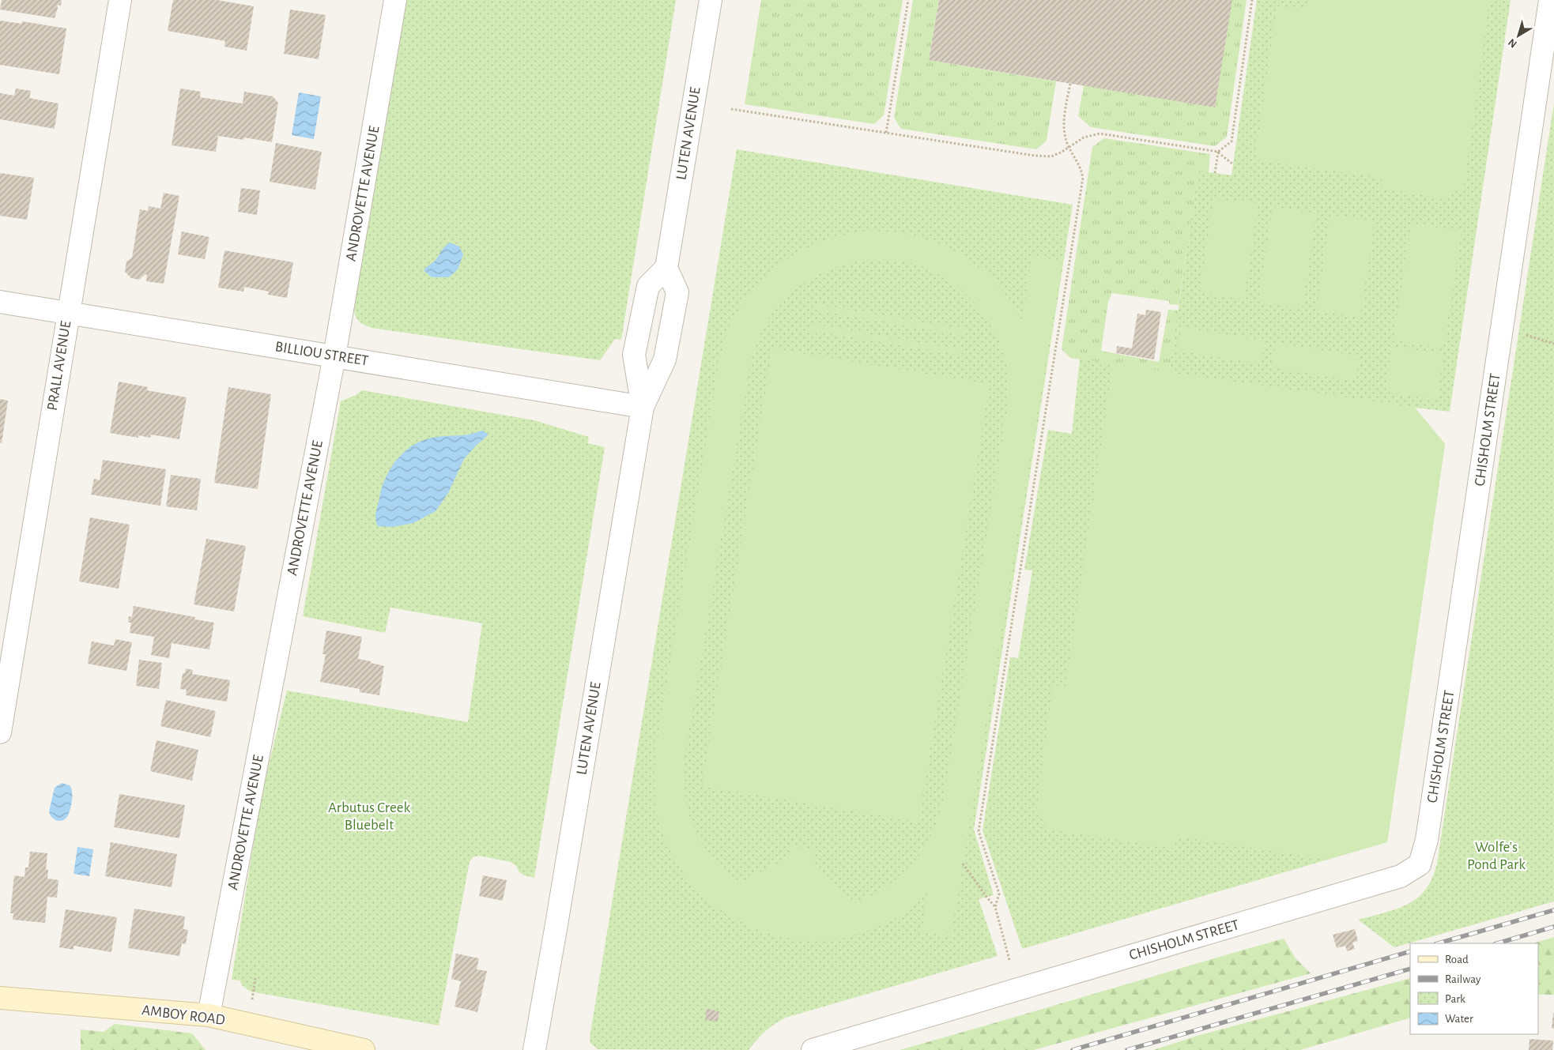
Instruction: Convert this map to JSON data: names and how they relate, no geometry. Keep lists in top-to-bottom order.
{
  "streets": {
    "main road": ["AMBOY ROAD"],
    "street": [
      "LUTEN AVENUE",
      "ANDROVETTE AVENUE",
      "BILLIOU STREET",
      "PRALL AVENUE",
      "CHISHOLM STREET"
    ]
  },
  "crossings": [
    ["LUTEN AVENUE", "BILLIOU STREET"],
    ["ANDROVETTE AVENUE", "BILLIOU STREET"],
    ["ANDROVETTE AVENUE", "AMBOY ROAD"],
    ["BILLIOU STREET", "PRALL AVENUE"]
  ],
  "parks": ["Arbutus Creek Bluebelt", "Wolfe's Pond Park"],
  "legend": [
    "Road",
    "Railway",
    "Park",
    "Water"
  ],
  "north": "bottom left"
}
